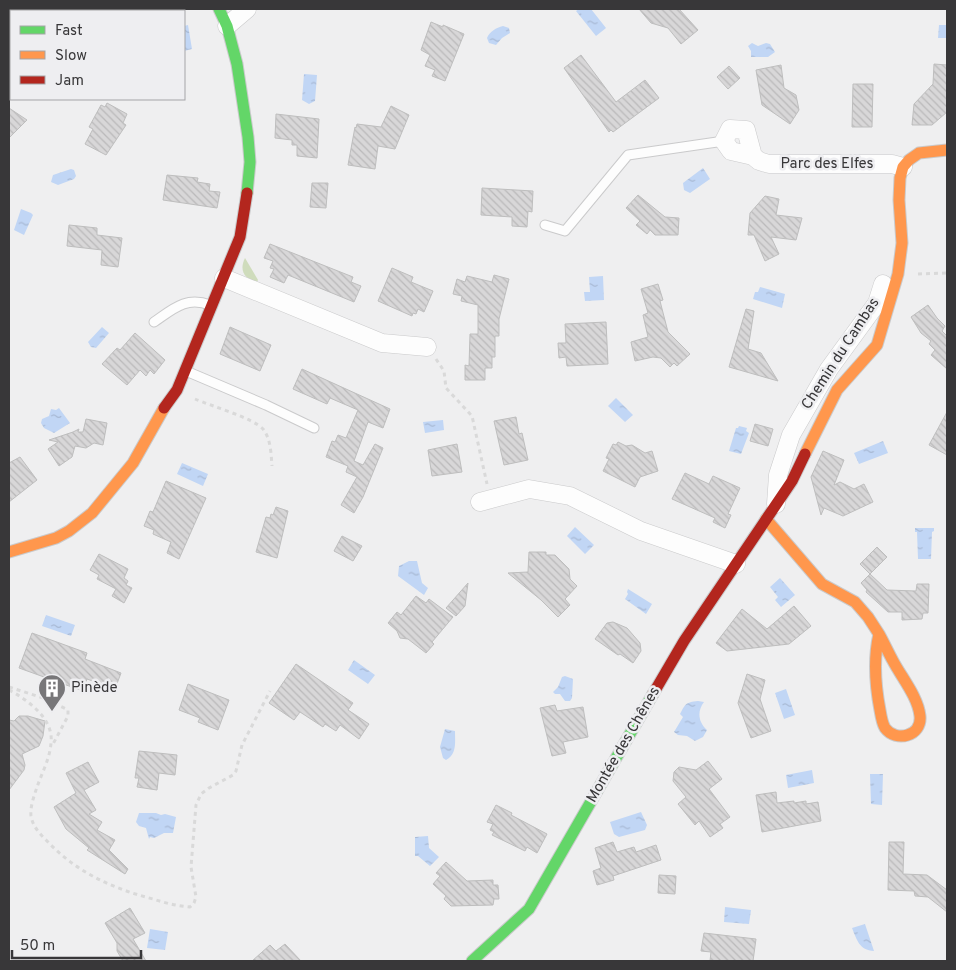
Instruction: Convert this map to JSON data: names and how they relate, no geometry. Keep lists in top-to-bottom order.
{
  "streets": {
    "street": ["Parc des Elfes", "Chemin du Cambas", "Montée des Chênes"]
  },
  "crossings": [
    ["Parc des Elfes", "Chemin du Cambas"],
    ["Chemin du Cambas", "Montée des Chênes"]
  ],
  "places": {
    "building": ["Pinède"]
  },
  "legend": ["Fast", "Slow", "Jam"],
  "scale_bar": "50 m"
}
